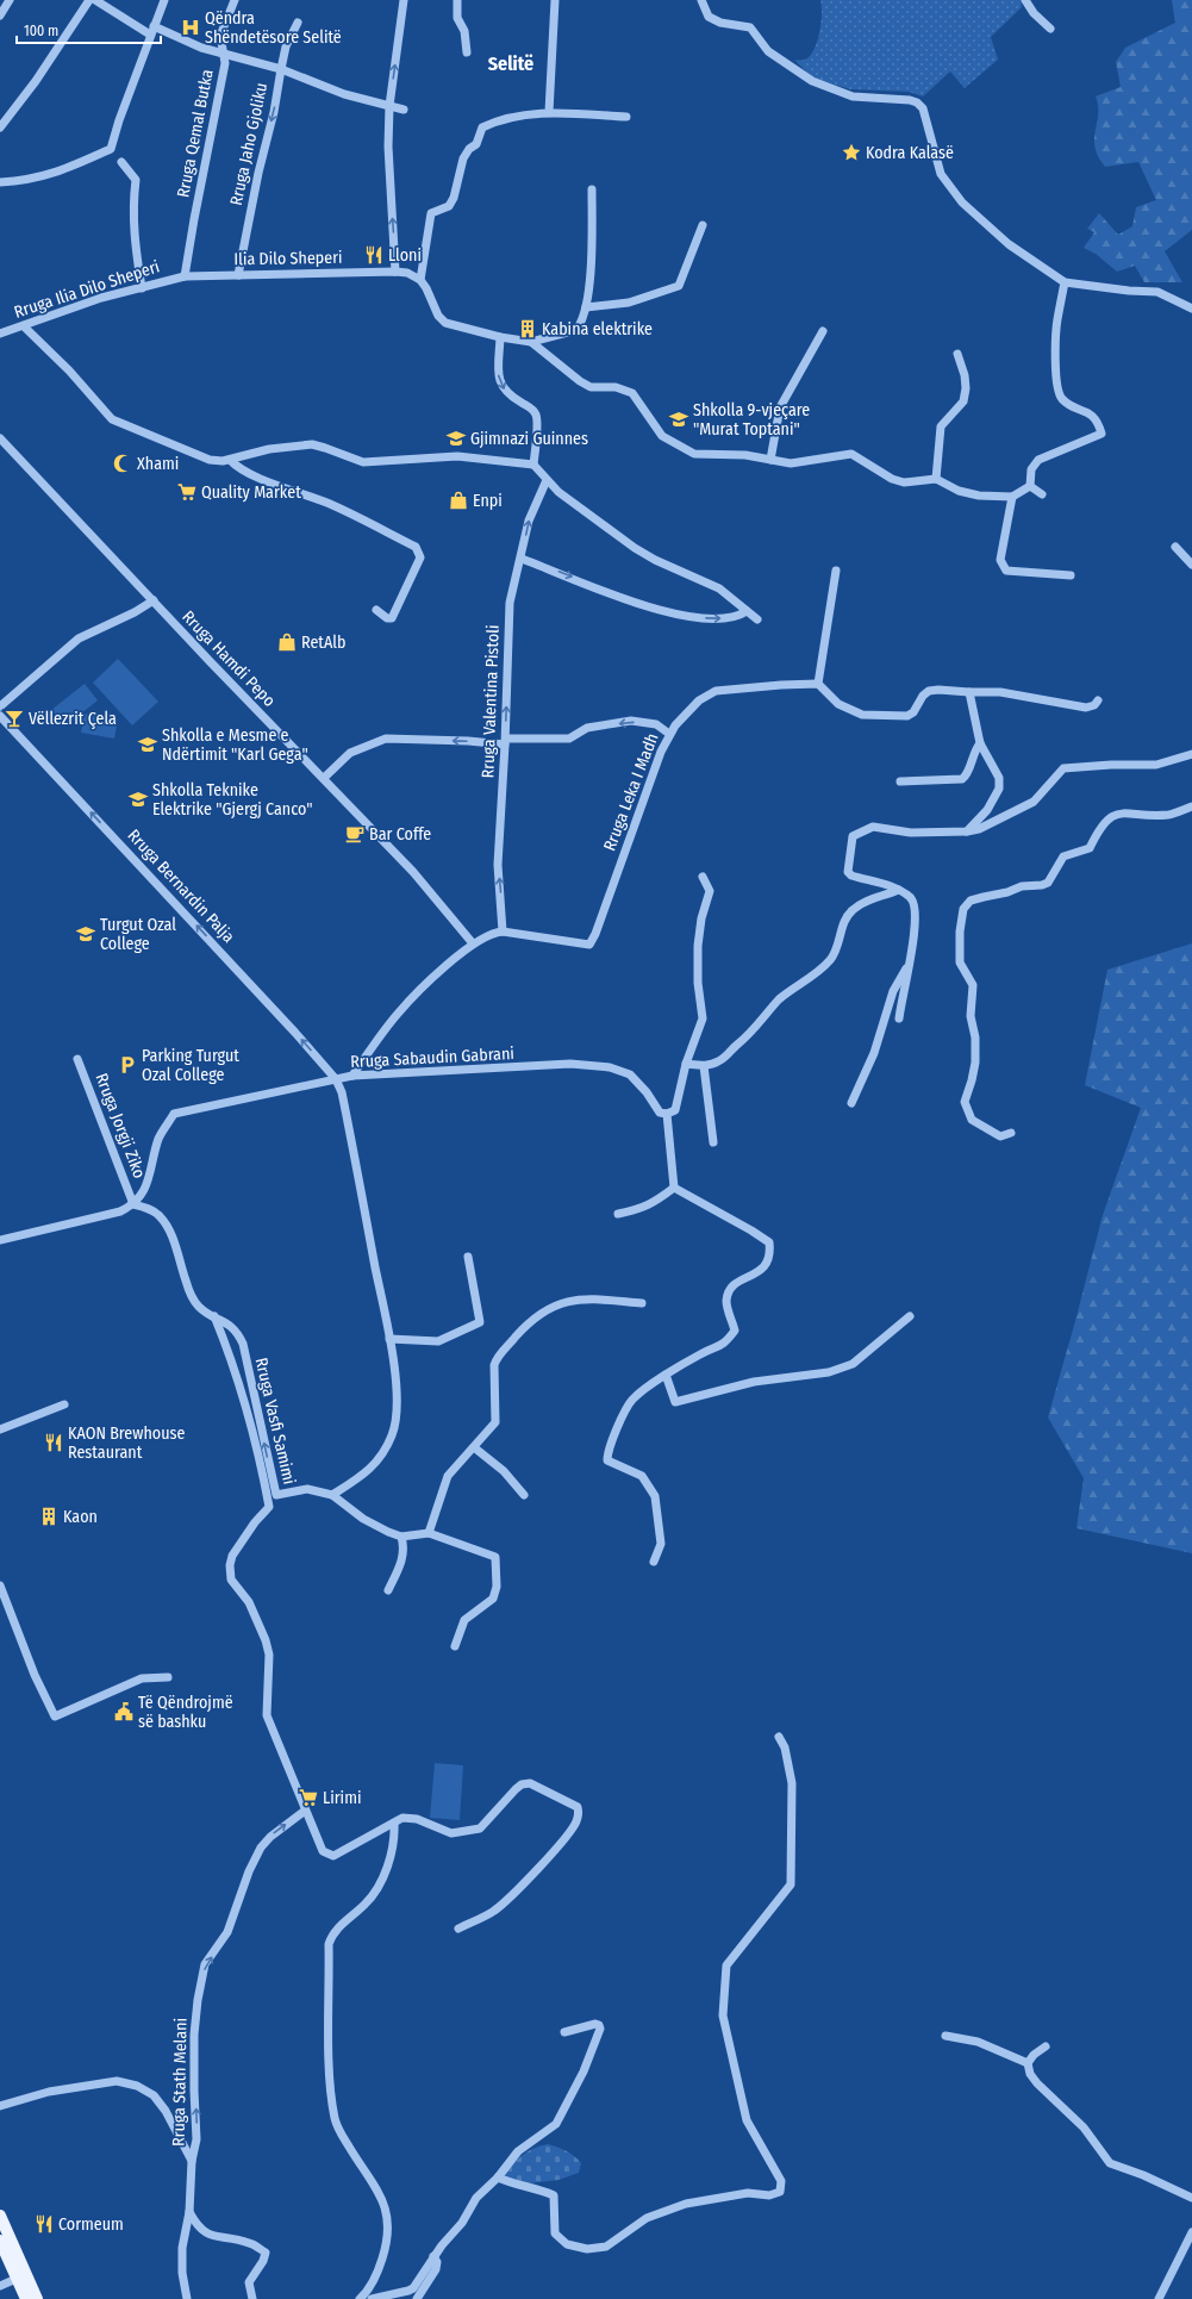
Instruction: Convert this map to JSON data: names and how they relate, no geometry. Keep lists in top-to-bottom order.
{
  "streets": {
    "street": [
      "Rruga Qemal Butka",
      "Rruga Jaho Gjoliku",
      "Ilia Dilo Sheperi",
      "Rruga Ilia Dilo Sheperi",
      "Rruga Hamdi Pepo",
      "Rruga Valentina Pistoli",
      "Rruga Leka I Madh",
      "Rruga Bernardin Palja",
      "Rruga Sabaudin Gabrani",
      "Rruga Jorgji Ziko",
      "Rruga Vasfi Samimi",
      "Rruga Stath Melani"
    ]
  },
  "crossings": [
    ["Rruga Qemal Butka", "Ilia Dilo Sheperi"],
    ["Rruga Qemal Butka", "Rruga Ilia Dilo Sheperi"],
    ["Rruga Jaho Gjoliku", "Ilia Dilo Sheperi"],
    ["Ilia Dilo Sheperi", "Rruga Ilia Dilo Sheperi"],
    ["Rruga Hamdi Pepo", "Rruga Leka I Madh"],
    ["Rruga Valentina Pistoli", "Rruga Leka I Madh"],
    ["Rruga Leka I Madh", "Rruga Sabaudin Gabrani"],
    ["Rruga Bernardin Palja", "Rruga Sabaudin Gabrani"],
    ["Rruga Sabaudin Gabrani", "Rruga Jorgji Ziko"]
  ],
  "one_way": [
    "Rruga Jaho Gjoliku",
    "Rruga Valentina Pistoli",
    "Rruga Bernardin Palja",
    "Rruga Vasfi Samimi",
    "Rruga Stath Melani"
  ],
  "districts": ["Selitë"],
  "places": {
    "hospital": ["Qëndra Shëndetësore Selitë"],
    "place": ["Kodra Kalasë"],
    "restaurant": ["Lloni", "KAON Brewhouse Restaurant", "Cormeum"],
    "building": ["Kabina elektrike", "Kaon"],
    "school or university": [
      "Shkolla 9-vjeçare \"Murat Toptani\"",
      "Gjimnazi Guinnes",
      "Shkolla e Mesme e Ndërtimit \"Karl Gega\"",
      "Shkolla Teknike Elektrike \"Gjergj Canco\"",
      "Turgut Ozal College"
    ],
    "mosque": ["Xhami"],
    "supermarket": ["Quality Market", "Lirimi"],
    "shop": ["Enpi", "RetAlb"],
    "bar": ["Vëllezrit Çela"],
    "cafe": ["Bar Coffe"],
    "parking": ["Parking Turgut Ozal College"],
    "public building": ["Të Qëndrojmë së bashku"]
  },
  "scale_bar": "100 m"
}
